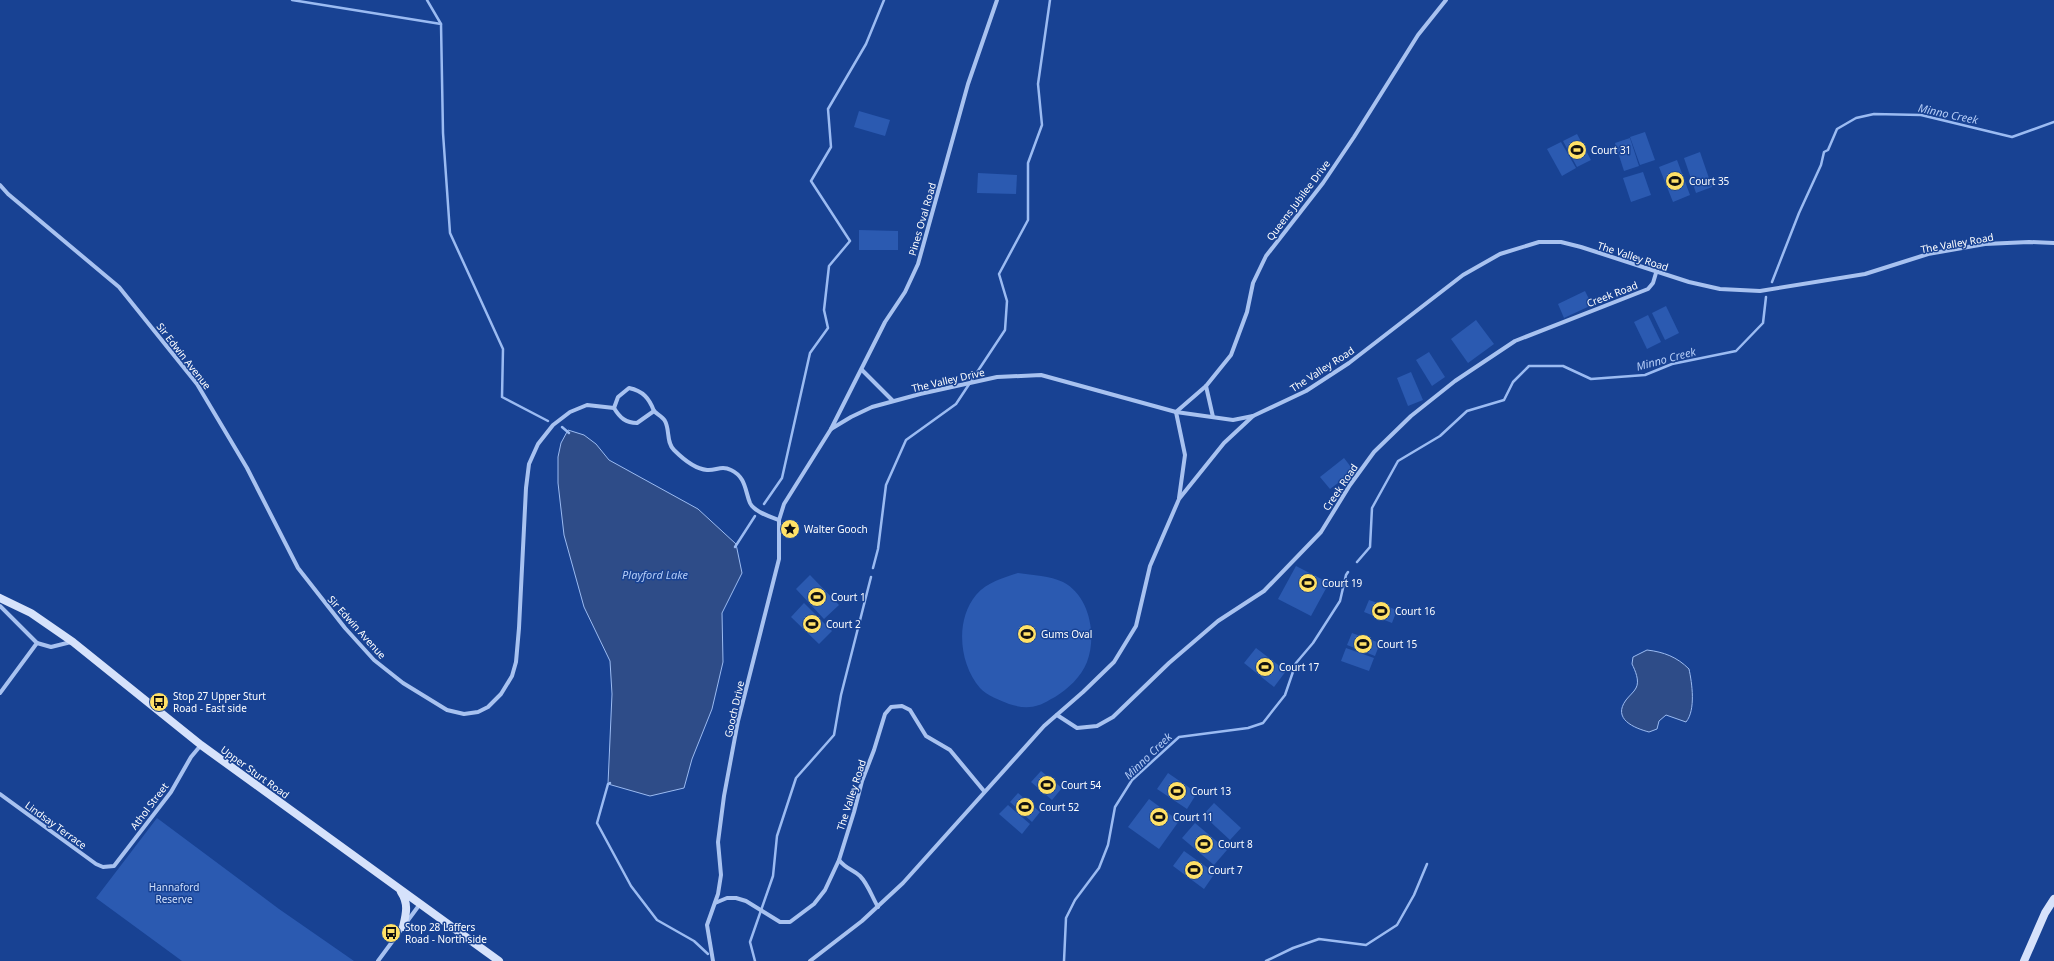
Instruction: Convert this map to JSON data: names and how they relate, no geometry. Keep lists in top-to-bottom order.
{
  "streets": {
    "main road": ["Upper Sturt Road"],
    "street": [
      "Queens Jubilee Drive",
      "Pines Oval Road",
      "The Valley Road",
      "Creek Road",
      "Sir Edwin Avenue",
      "The Valley Drive",
      "Gooch Drive",
      "Athol Street",
      "Lindsay Terrace"
    ]
  },
  "crossings": [
    ["Queens Jubilee Drive", "The Valley Road"],
    ["Queens Jubilee Drive", "The Valley Drive"],
    ["Pines Oval Road", "The Valley Drive"],
    ["The Valley Road", "Creek Road"],
    ["The Valley Road", "The Valley Drive"],
    ["The Valley Road", "Gooch Drive"],
    ["The Valley Drive", "Gooch Drive"],
    ["Upper Sturt Road", "Athol Street"],
    ["Athol Street", "Lindsay Terrace"]
  ],
  "water": ["Minno Creek", "Playford Lake"],
  "parks": ["Hannaford Reserve"],
  "places": {
    "sports": [
      "Court 31",
      "Court 35",
      "Court 19",
      "Court 1",
      "Court 16",
      "Court 2",
      "Gums Oval",
      "Court 15",
      "Court 17",
      "Court 54",
      "Court 13",
      "Court 52",
      "Court 11",
      "Court 8",
      "Court 7"
    ],
    "place": ["Walter Gooch"],
    "bus stop": ["Stop 27 Upper Sturt Road - East side", "Stop 28 Laffers Road - North side"]
  }
}
